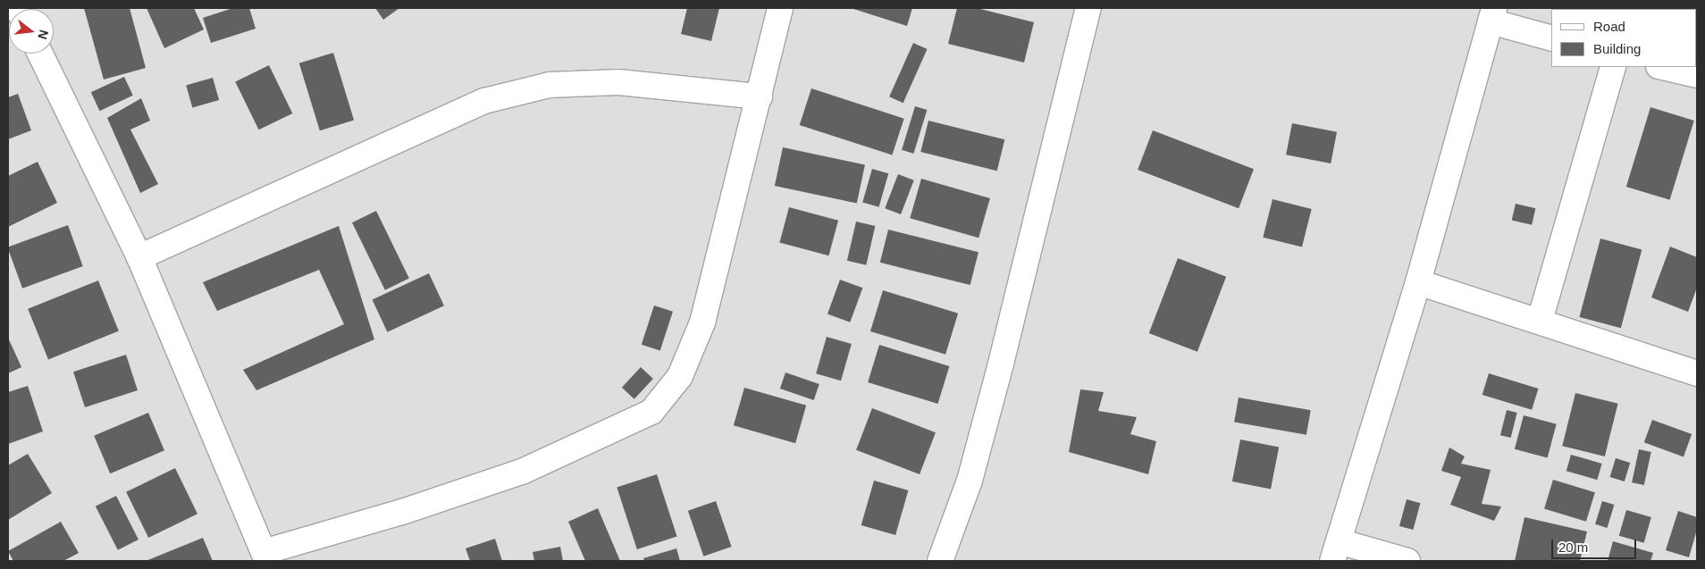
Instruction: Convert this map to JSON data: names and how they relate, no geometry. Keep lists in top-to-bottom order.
{
  "legend": ["Road", "Building"],
  "scale_bar": "20 m",
  "north": "right"
}
